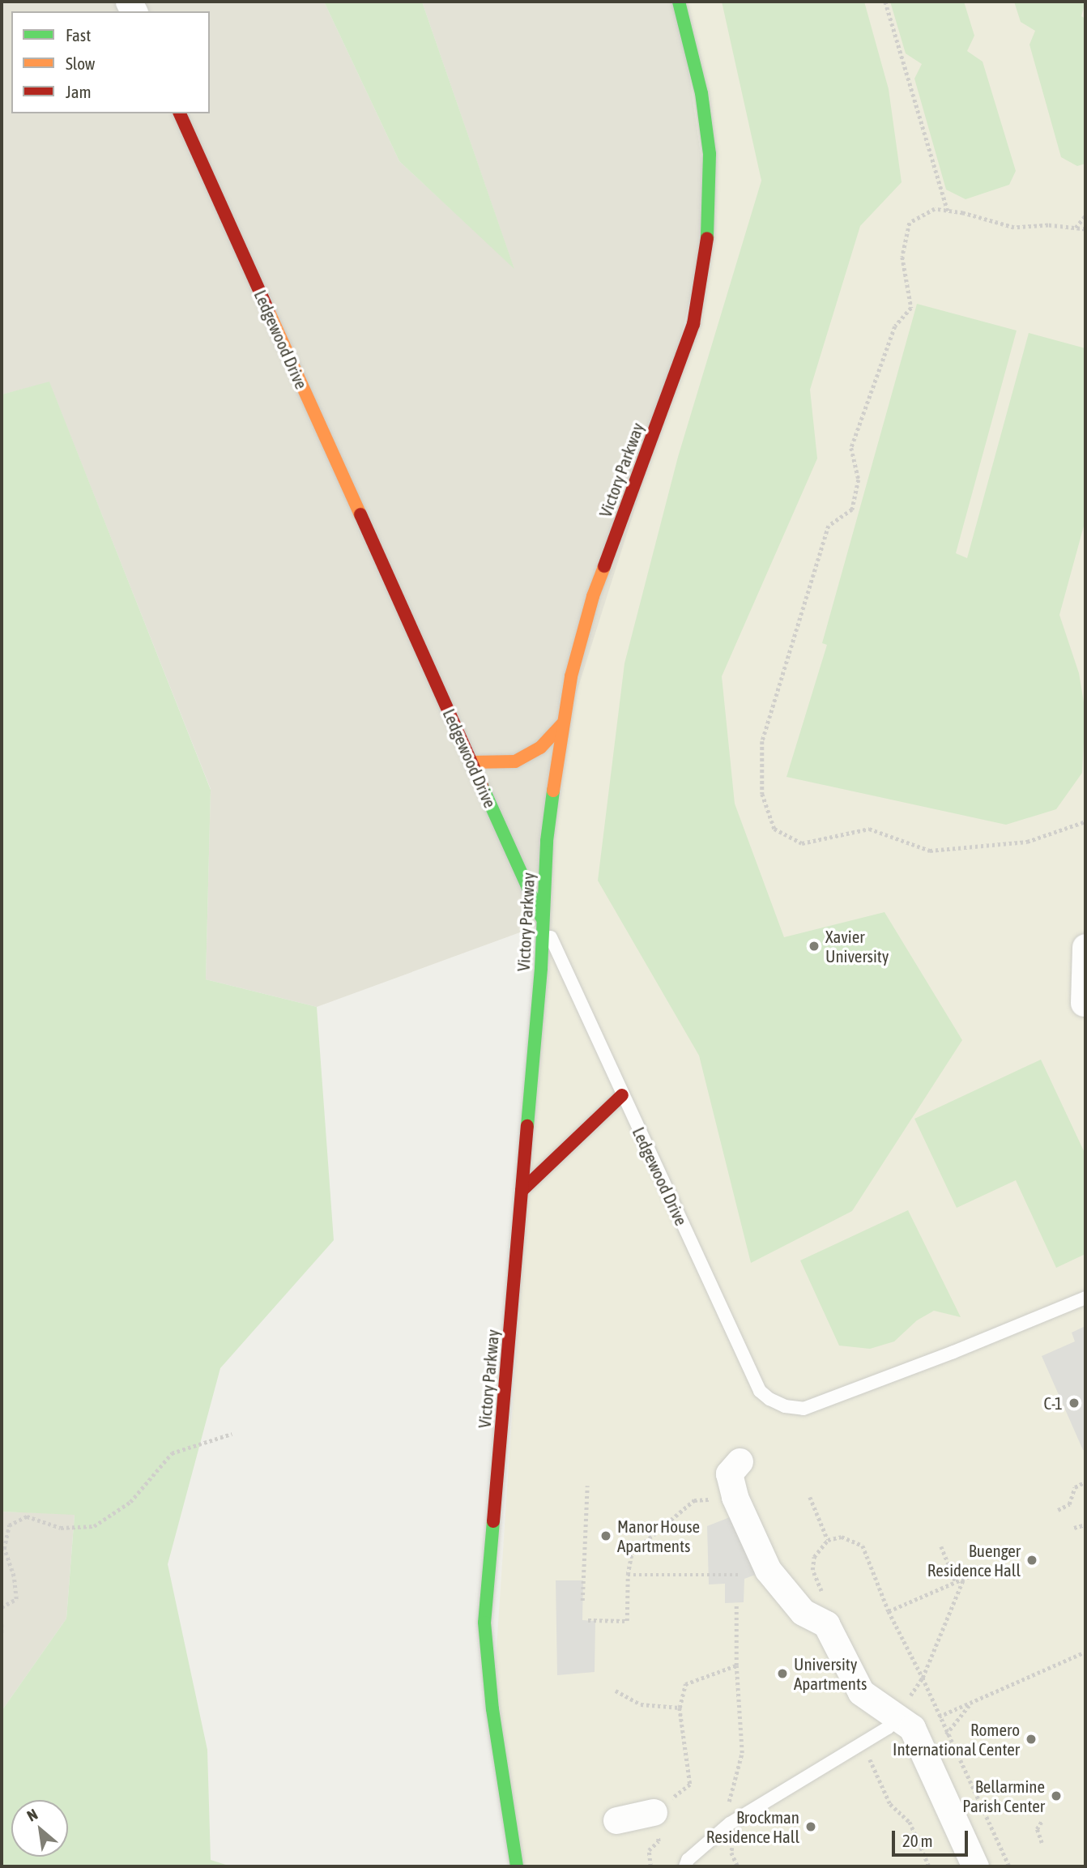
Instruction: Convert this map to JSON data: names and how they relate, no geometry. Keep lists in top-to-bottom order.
{
  "streets": {
    "street": ["Ledgewood Drive", "Victory Parkway"]
  },
  "crossings": [
    ["Ledgewood Drive", "Victory Parkway"]
  ],
  "places": [
    "Xavier University",
    "C-1",
    "Manor House Apartments",
    "Buenger Residence Hall",
    "University Apartments",
    "Romero International Center",
    "Bellarmine Parish Center",
    "Brockman Residence Hall"
  ],
  "legend": ["Fast", "Slow", "Jam"],
  "scale_bar": "20 m",
  "north": "top left"
}
